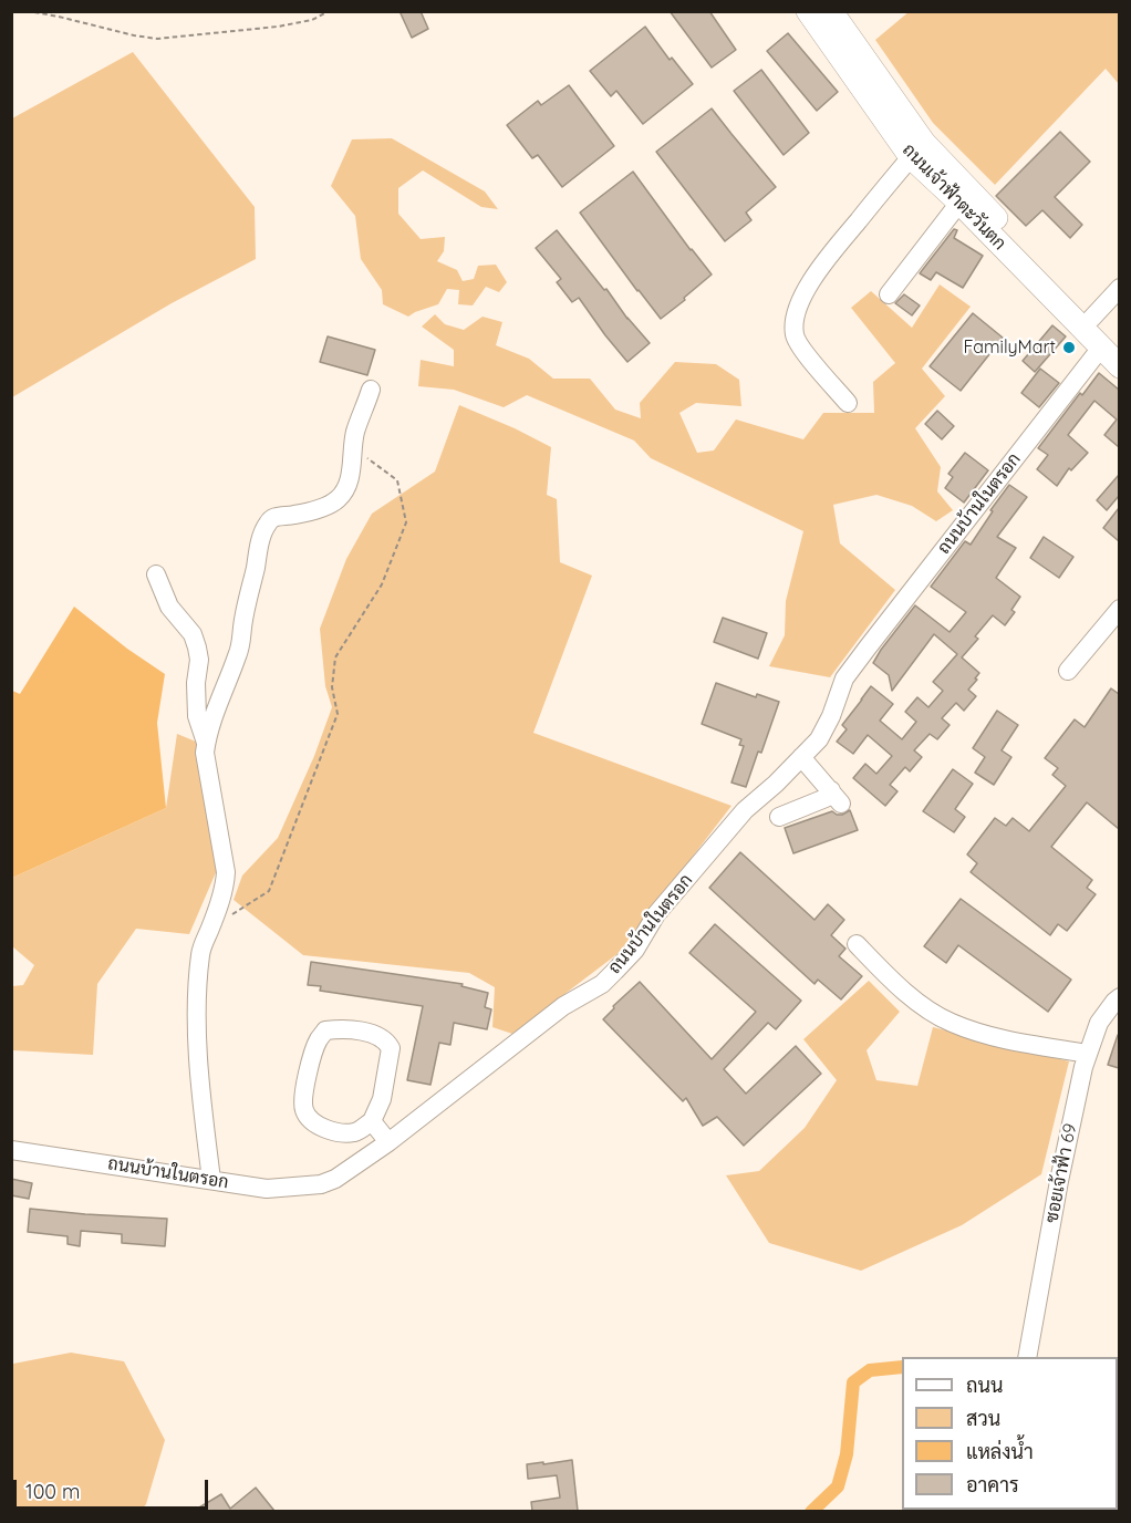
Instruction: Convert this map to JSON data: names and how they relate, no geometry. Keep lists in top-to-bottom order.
{
  "streets": {
    "main road": ["ถนนเจ้าฟ้าตะวันตก"],
    "street": ["ถนนบ้านในตรอก", "ซอยเจ้าฟ้า 69"]
  },
  "crossings": [
    ["ถนนเจ้าฟ้าตะวันตก", "ถนนบ้านในตรอก"]
  ],
  "places": ["FamilyMart"],
  "legend": [
    "ถนน",
    "สวน",
    "แหล่งน้ำ",
    "อาคาร"
  ],
  "scale_bar": "100 m"
}
